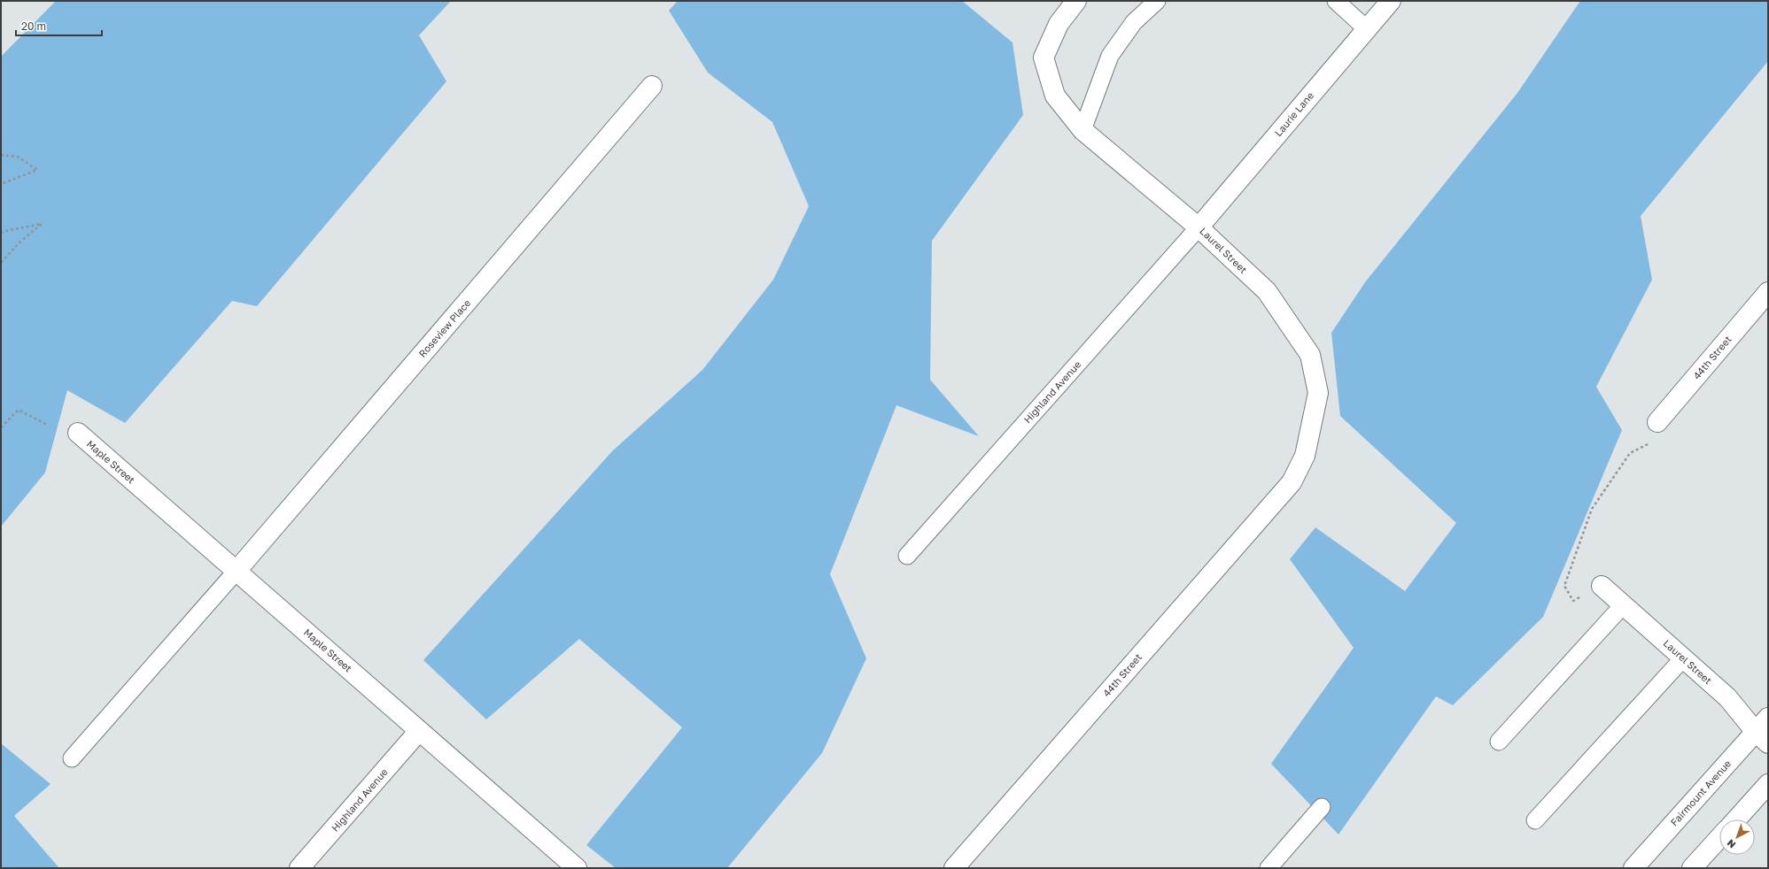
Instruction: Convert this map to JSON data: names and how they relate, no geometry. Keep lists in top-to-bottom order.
{
  "streets": {
    "street": [
      "Laurie Lane",
      "Laurel Street",
      "Roseview Place",
      "44th Street",
      "Highland Avenue",
      "Maple Street",
      "Fairmount Avenue"
    ]
  },
  "crossings": [
    ["Laurie Lane", "Laurel Street"],
    ["Laurie Lane", "Highland Avenue"],
    ["Laurel Street", "44th Street"],
    ["Laurel Street", "Highland Avenue"],
    ["Laurel Street", "Fairmount Avenue"],
    ["Roseview Place", "Maple Street"],
    ["Highland Avenue", "Maple Street"]
  ],
  "scale_bar": "20 m",
  "north": "bottom left"
}
